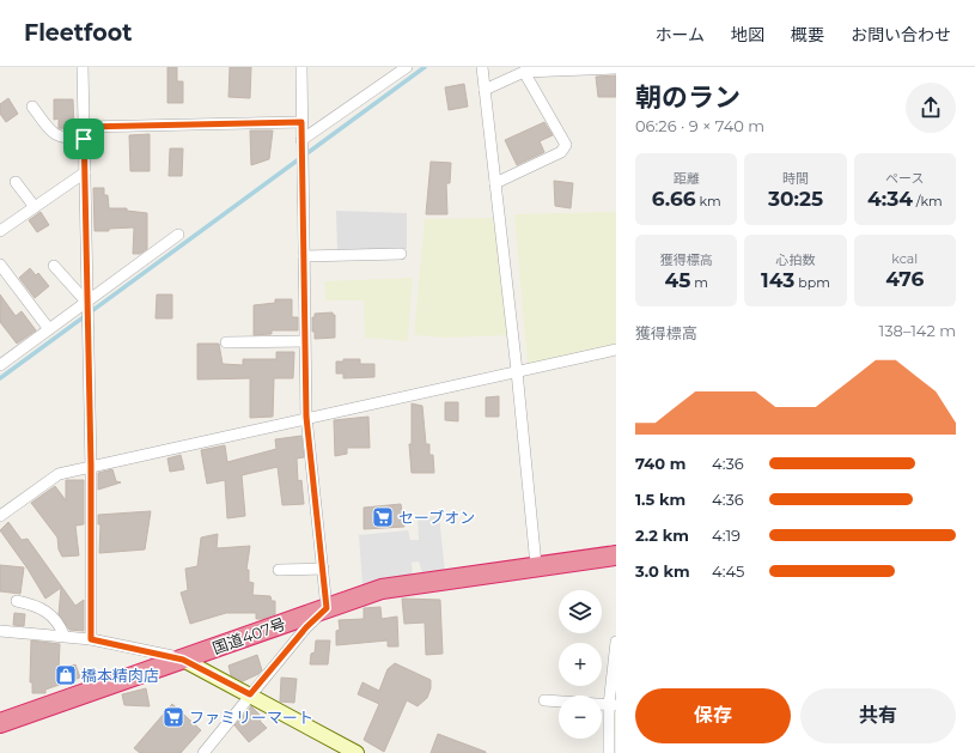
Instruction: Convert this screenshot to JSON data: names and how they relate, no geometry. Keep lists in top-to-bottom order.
{
  "streets": {
    "highway": ["国道407号"]
  },
  "places": {
    "supermarket": ["セーブオン", "ファミリーマート"],
    "shop": ["橋本精肉店"]
  },
  "page": {
    "header": "Fleetfoot",
    "nav": [
      "ホーム",
      "地図",
      "概要",
      "お問い合わせ"
    ],
    "heading": ["朝のラン", "06:26 · 9 × 740 m"],
    "stats": [
      ["距離", "6.66 km"],
      ["時間", "30:25"],
      ["ペース", "4:34 /km"],
      ["獲得標高", "45 m"],
      ["心拍数", "143 bpm"],
      ["kcal", "476"]
    ],
    "chart": ["獲得標高", "138–142 m"],
    "list": [
      {
        "name": "740 m",
        "note": "4:36"
      },
      {
        "name": "1.5 km",
        "note": "4:36"
      },
      {
        "name": "2.2 km",
        "note": "4:19"
      },
      {
        "name": "3.0 km",
        "note": "4:45"
      }
    ],
    "map_buttons": ["+", "−"],
    "buttons": ["保存", "共有"]
  }
}
